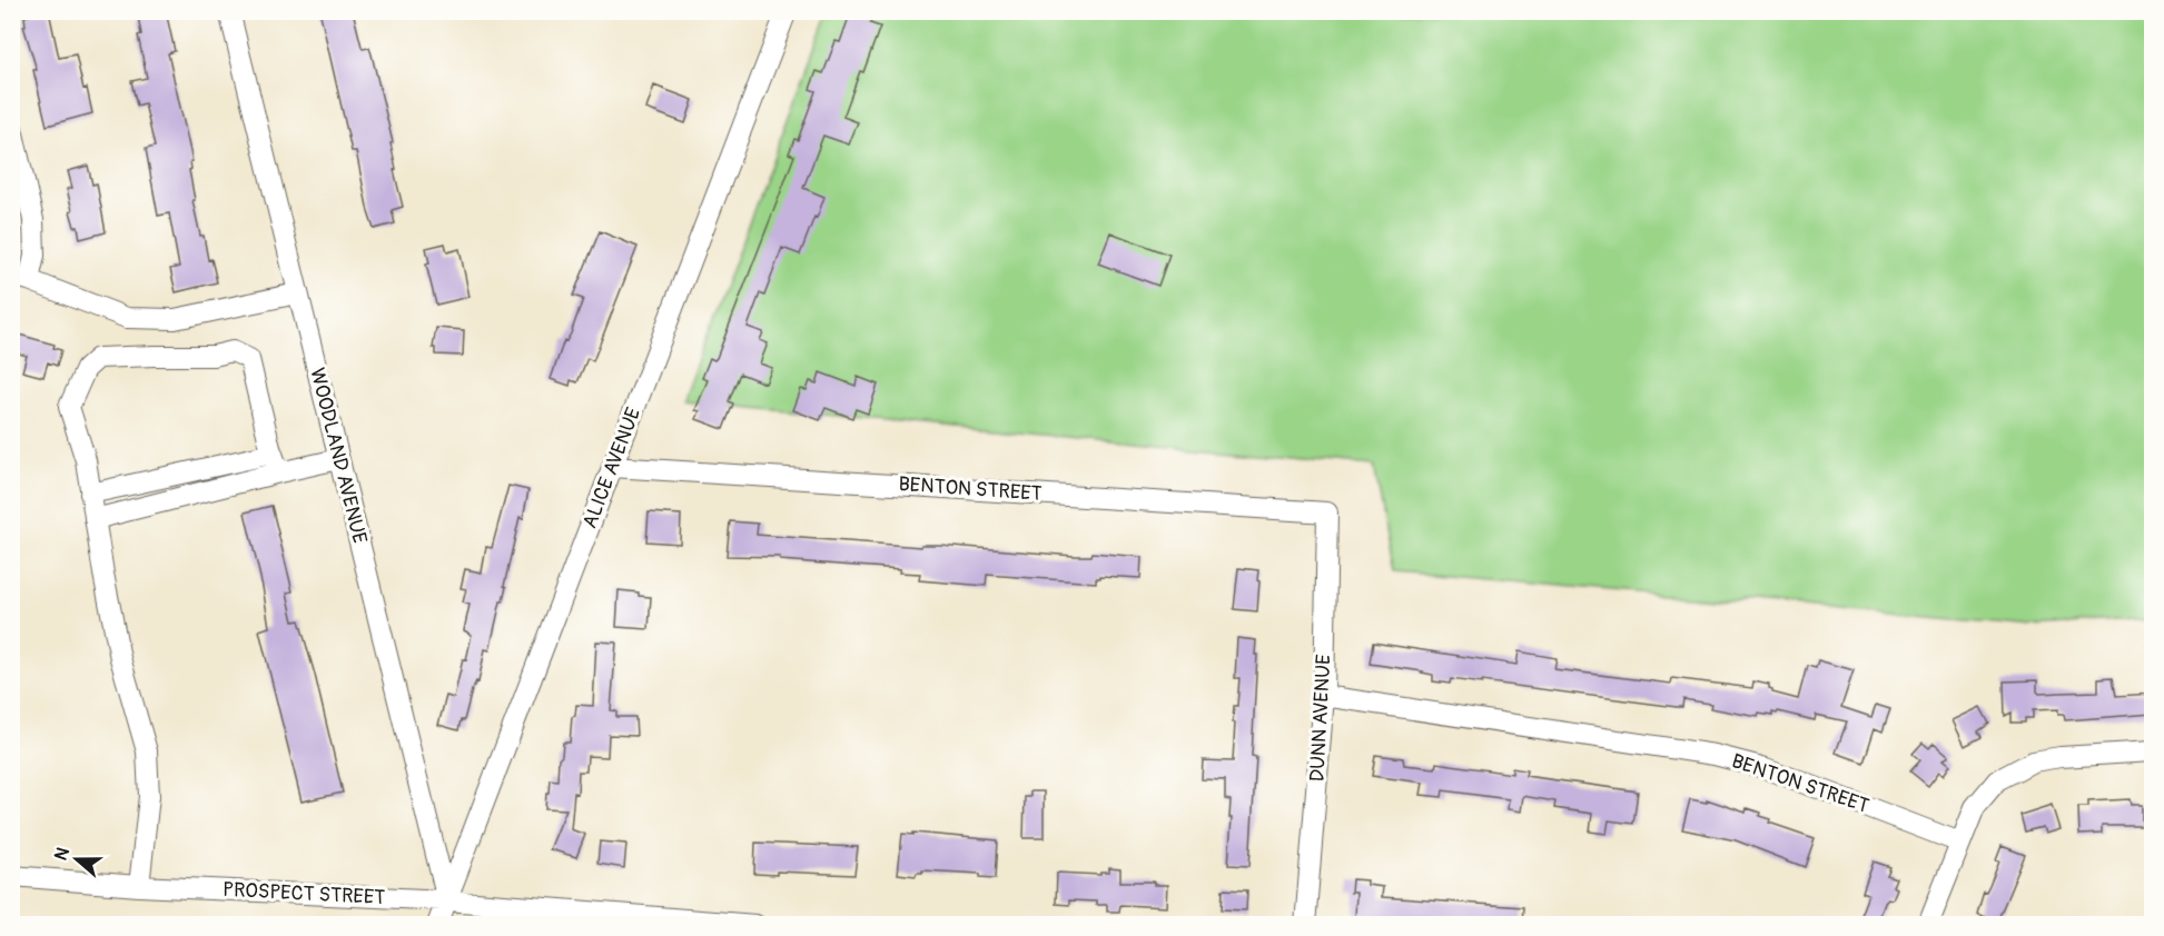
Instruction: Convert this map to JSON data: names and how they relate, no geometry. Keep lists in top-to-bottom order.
{
  "streets": {
    "street": [
      "WOODLAND AVENUE",
      "ALICE AVENUE",
      "BENTON STREET",
      "DUNN AVENUE",
      "PROSPECT STREET"
    ]
  },
  "crossings": [
    ["WOODLAND AVENUE", "ALICE AVENUE"],
    ["WOODLAND AVENUE", "PROSPECT STREET"],
    ["ALICE AVENUE", "BENTON STREET"],
    ["ALICE AVENUE", "PROSPECT STREET"],
    ["BENTON STREET", "DUNN AVENUE"]
  ],
  "north": "left"
}
